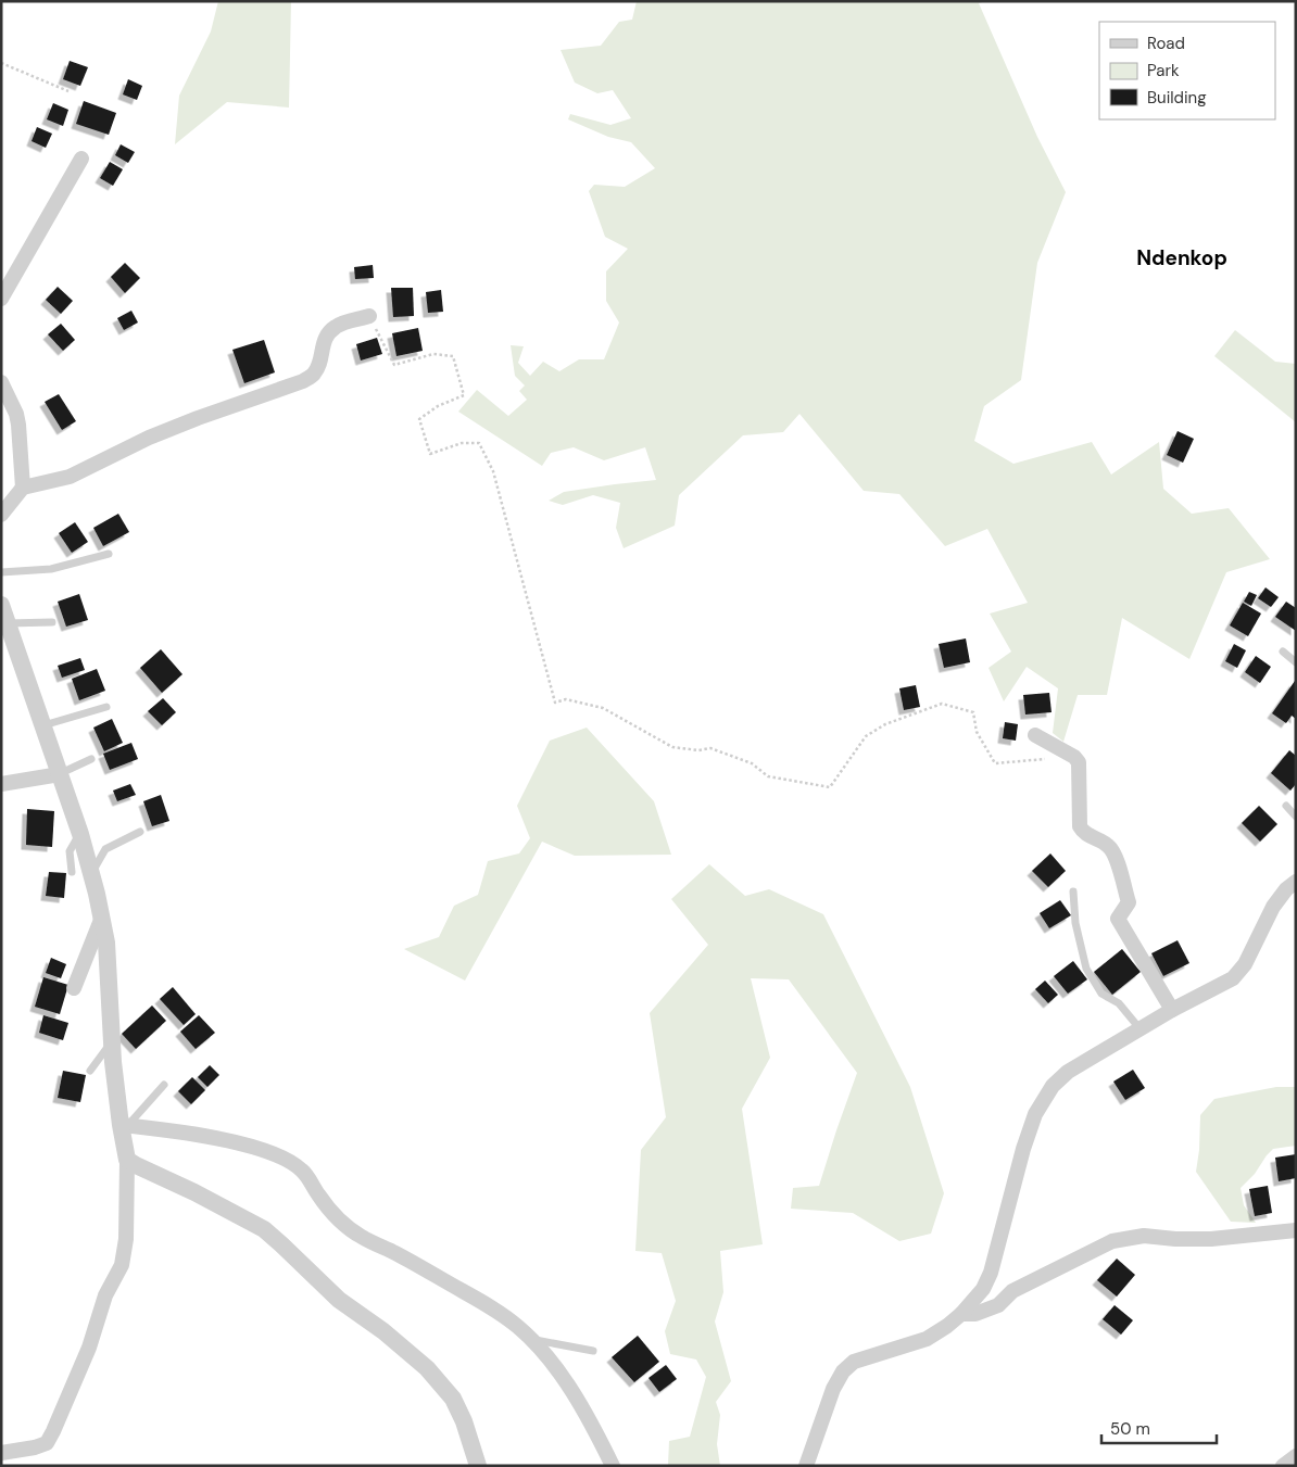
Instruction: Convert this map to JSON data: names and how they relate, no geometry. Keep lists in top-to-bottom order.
{
  "districts": ["Ndenkop"],
  "legend": ["Road", "Park", "Building"],
  "scale_bar": "50 m"
}
